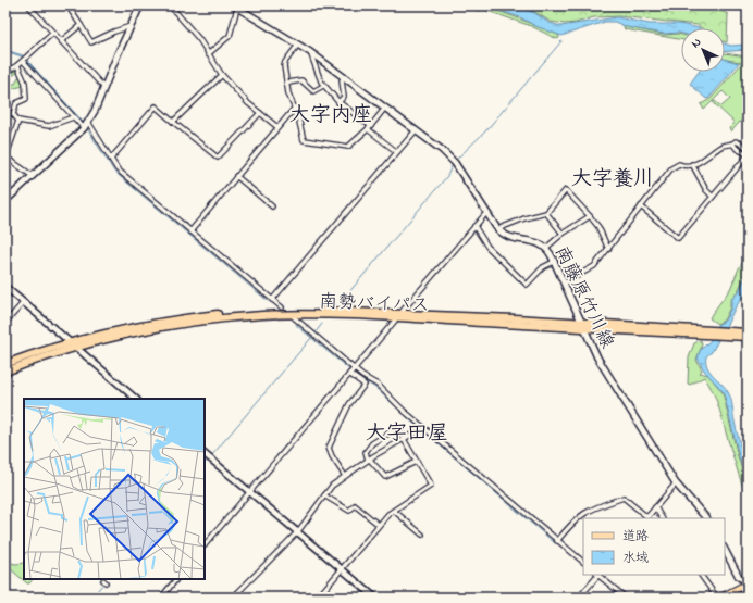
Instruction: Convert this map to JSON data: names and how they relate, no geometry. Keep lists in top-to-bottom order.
{
  "streets": {
    "highway": ["南勢バイパス"],
    "main road": ["南藤原竹川線"]
  },
  "crossings": [
    ["南藤原竹川線", "南勢バイパス"]
  ],
  "districts": ["大字内座", "大字養川", "大字田屋"],
  "legend": ["道路", "水域"],
  "north": "top left"
}
